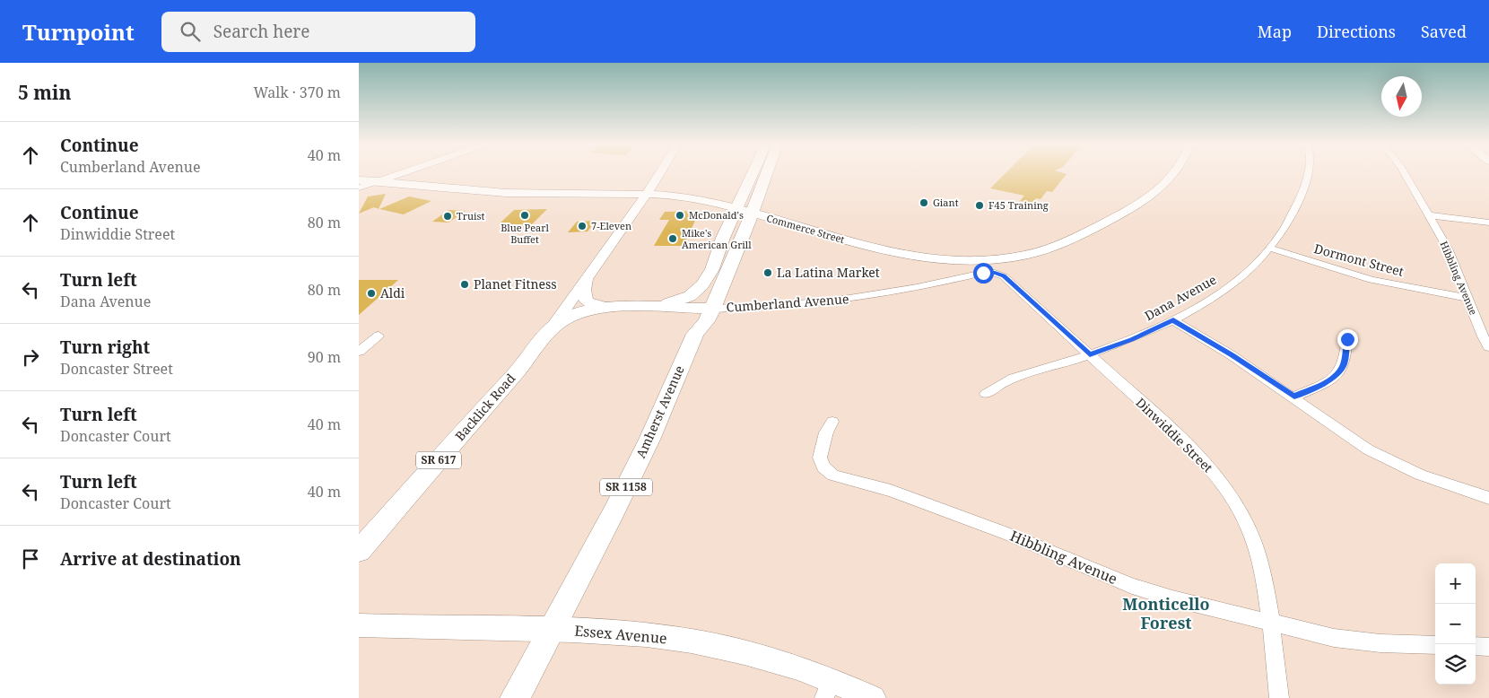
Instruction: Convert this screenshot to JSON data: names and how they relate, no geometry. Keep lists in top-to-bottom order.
{
  "streets": {
    "main road": [
      "Commerce Street",
      "Cumberland Avenue",
      "Backlick Road",
      "Amherst Avenue",
      "SR 617",
      "SR 1158"
    ],
    "street": [
      "Dormont Street",
      "Hibbling Avenue",
      "Dana Avenue",
      "Dinwiddie Street",
      "Essex Avenue"
    ]
  },
  "crossings": [
    ["Commerce Street", "Backlick Road"],
    ["Commerce Street", "Amherst Avenue"],
    ["Dormont Street", "Hibbling Avenue"],
    ["Dormont Street", "Dana Avenue"],
    ["Hibbling Avenue", "Dinwiddie Street"],
    ["Dana Avenue", "Dinwiddie Street"],
    ["Cumberland Avenue", "Backlick Road"],
    ["Cumberland Avenue", "Amherst Avenue"],
    ["Cumberland Avenue", "Dinwiddie Street"],
    ["Amherst Avenue", "Essex Avenue"]
  ],
  "districts": ["Monticello Forest"],
  "places": [
    "Giant",
    "F45 Training",
    "Blue Pearl Buffet",
    "McDonald's",
    "Truist",
    "7-Eleven",
    "Mike's American Grill",
    "La Latina Market",
    "Planet Fitness",
    "Aldi"
  ],
  "north": "bottom",
  "page": {
    "header": "Turnpoint",
    "search": "Search here",
    "nav": ["Map", "Directions", "Saved"],
    "heading": ["5 min", "Walk · 370 m"],
    "list": [
      ["Continue", "Cumberland Avenue", "40 m"],
      ["Continue", "Dinwiddie Street", "80 m"],
      ["Turn left", "Dana Avenue", "80 m"],
      ["Turn right", "Doncaster Street", "90 m"],
      ["Turn left", "Doncaster Court", "40 m"],
      ["Turn left", "Doncaster Court", "40 m"],
      "Arrive at destination"
    ],
    "map_buttons": ["+", "−"]
  }
}
